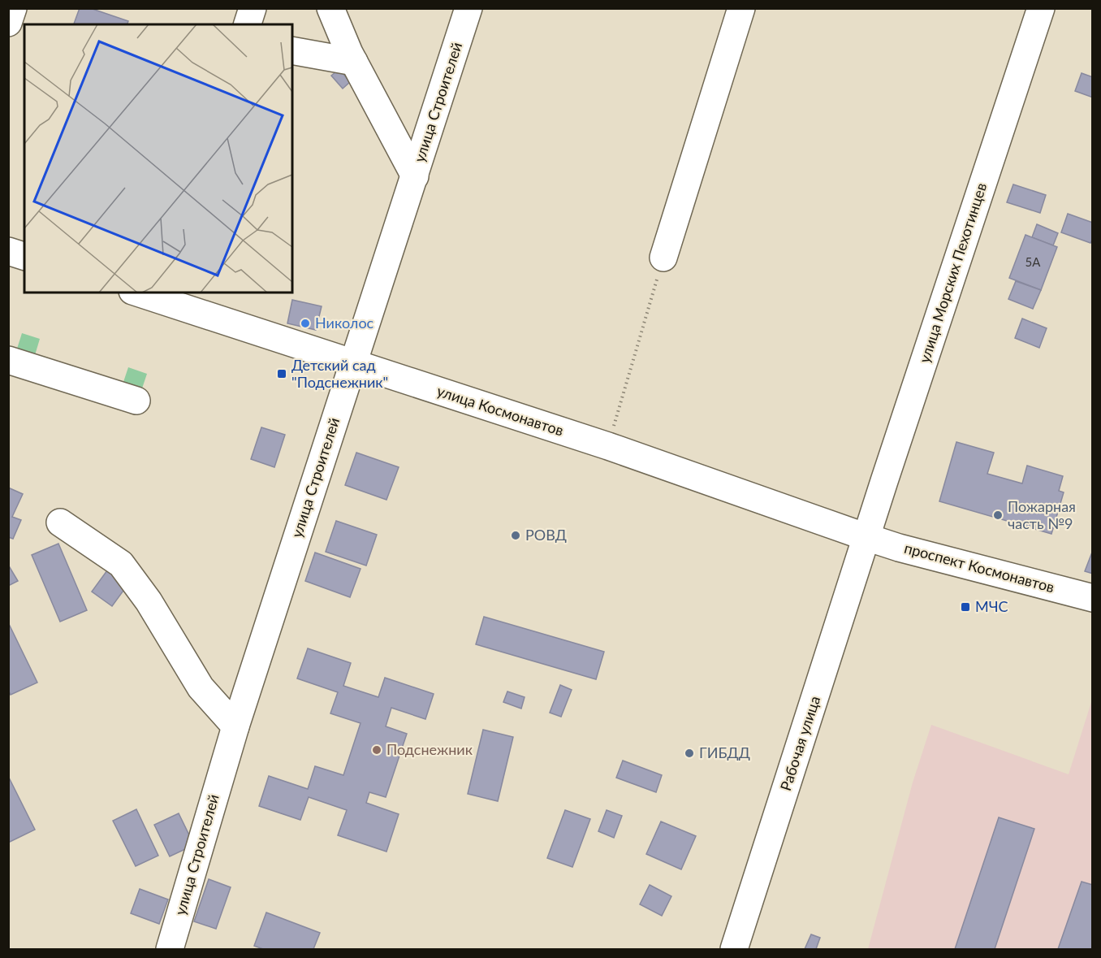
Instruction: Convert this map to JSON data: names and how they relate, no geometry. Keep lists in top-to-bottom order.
{
  "streets": {
    "street": [
      "улица Строителей",
      "улица Морских Пехотинцев",
      "улица Космонавтов",
      "проспект Космонавтов",
      "Рабочая улица"
    ]
  },
  "crossings": [
    ["улица Строителей", "улица Космонавтов"],
    ["улица Морских Пехотинцев", "улица Космонавтов"],
    ["улица Морских Пехотинцев", "проспект Космонавтов"],
    ["улица Морских Пехотинцев", "Рабочая улица"],
    ["улица Космонавтов", "проспект Космонавтов"],
    ["улица Космонавтов", "Рабочая улица"],
    ["проспект Космонавтов", "Рабочая улица"]
  ],
  "places": {
    "other": [
      "Николос",
      "Пожарная часть №9",
      "РОВД",
      "Подснежник",
      "ГИБДД"
    ],
    "transit": ["Детский сад \"Подснежник\"", "МЧС"]
  },
  "house_numbers": ["5А"]
}
